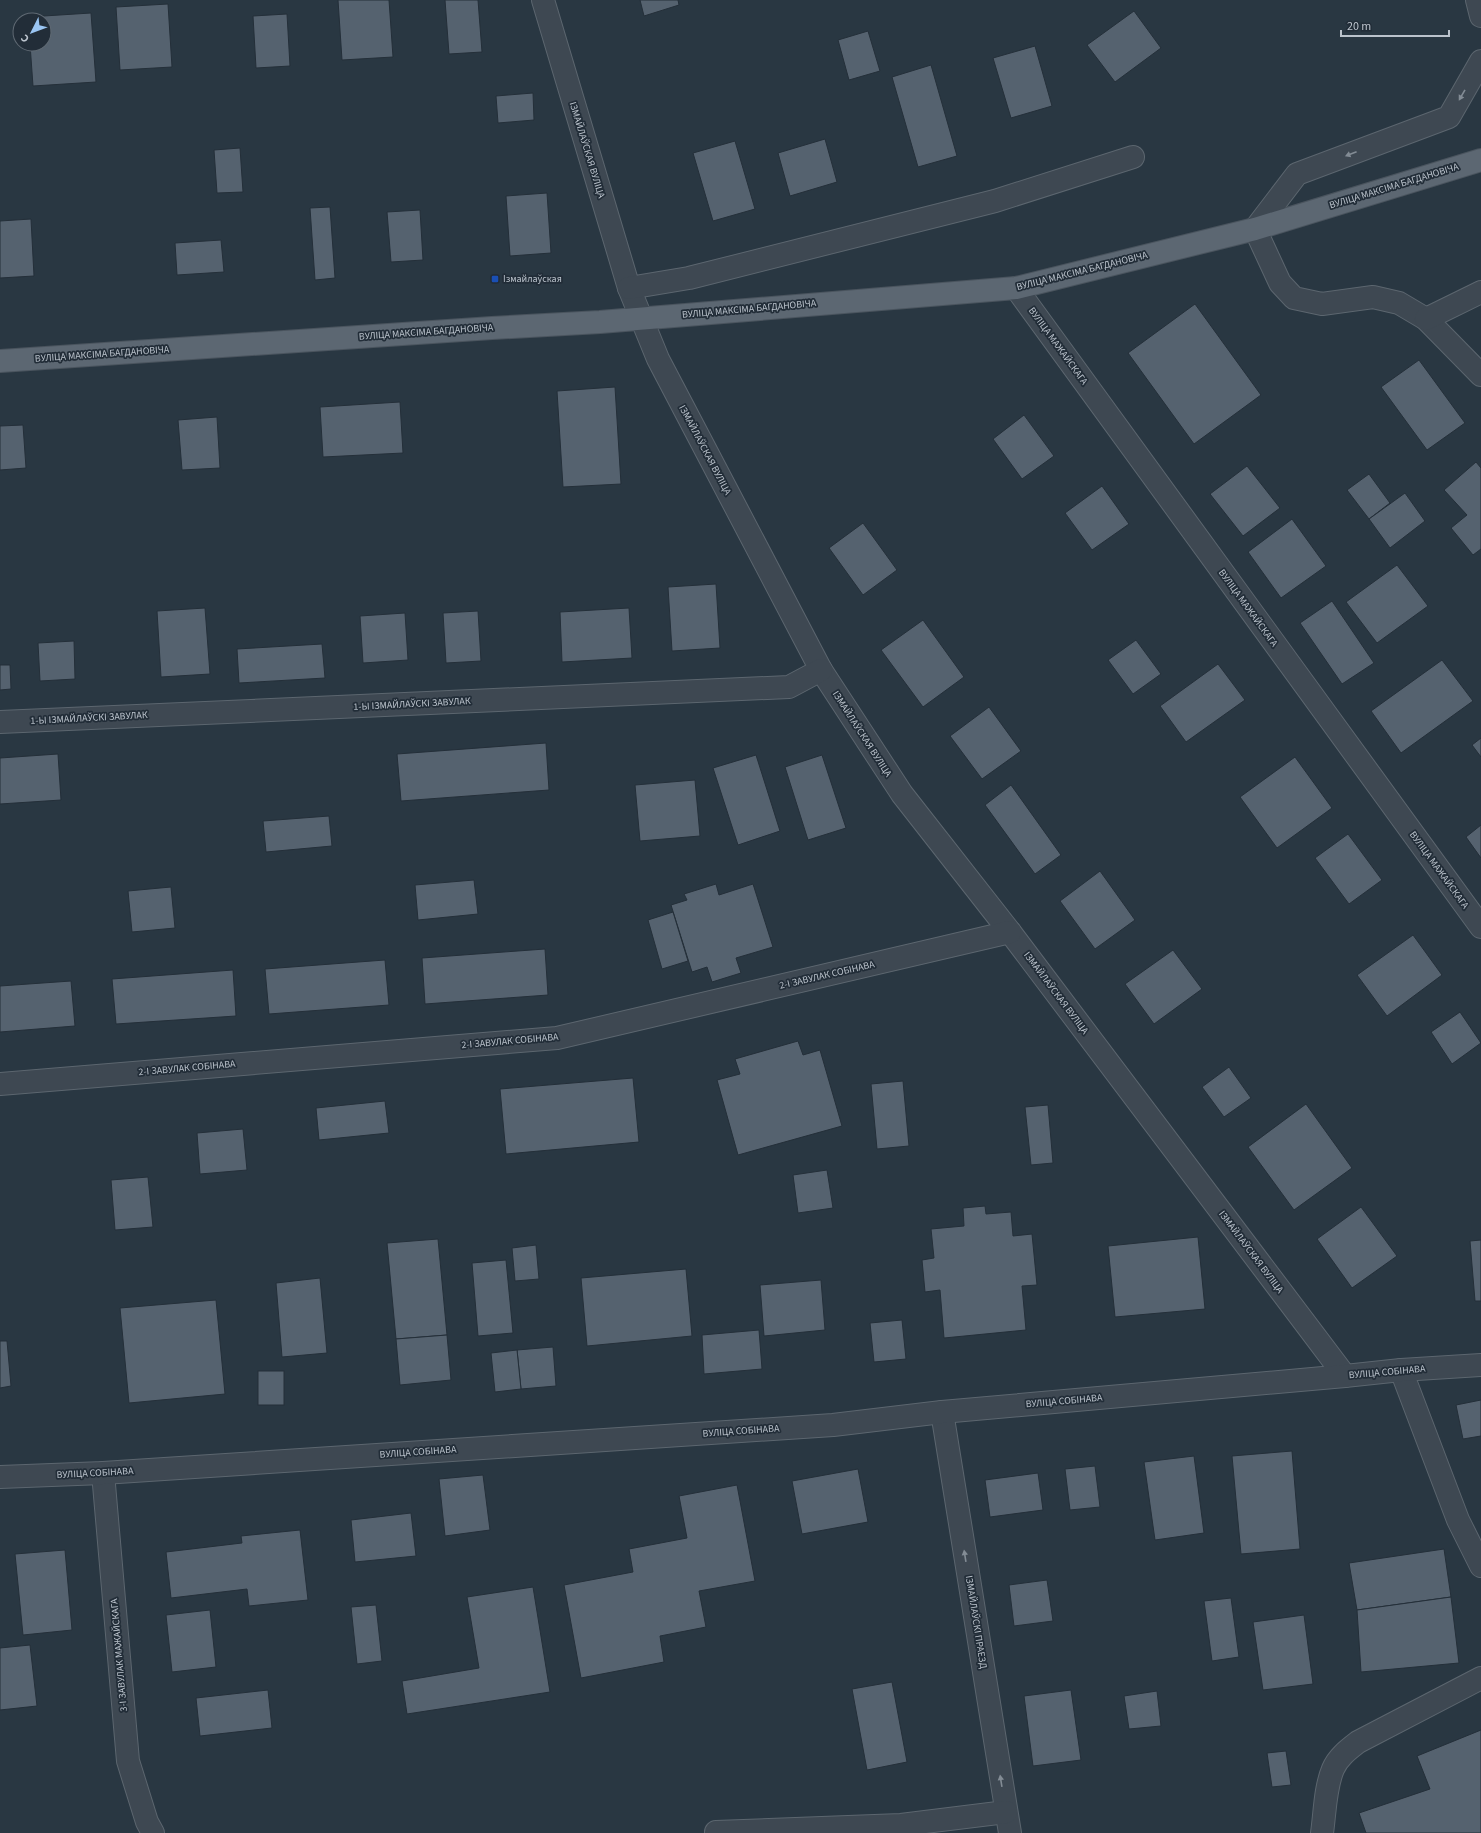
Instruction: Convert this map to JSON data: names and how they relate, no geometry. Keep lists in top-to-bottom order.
{
  "streets": {
    "main road": ["ВУЛІЦА МАКСІМА БАГДАНОВІЧА"],
    "street": [
      "ІЗМАЙЛАЎСКАЯ ВУЛІЦА",
      "ВУЛІЦА МАЖАЙСКАГА",
      "1-Ы ІЗМАЙЛАЎСКІ ЗАВУЛАК",
      "2-І ЗАВУЛАК СОБІНАВА",
      "ВУЛІЦА СОБІНАВА",
      "ІЗМАЙЛАЎСКІ ПРАЕЗД",
      "3-І ЗАВУЛАК МАЖАЙСКАГА"
    ]
  },
  "crossings": [
    ["ІЗМАЙЛАЎСКАЯ ВУЛІЦА", "ВУЛІЦА МАКСІМА БАГДАНОВІЧА"],
    ["ІЗМАЙЛАЎСКАЯ ВУЛІЦА", "1-Ы ІЗМАЙЛАЎСКІ ЗАВУЛАК"],
    ["ІЗМАЙЛАЎСКАЯ ВУЛІЦА", "2-І ЗАВУЛАК СОБІНАВА"],
    ["ІЗМАЙЛАЎСКАЯ ВУЛІЦА", "ВУЛІЦА СОБІНАВА"],
    ["ВУЛІЦА МАКСІМА БАГДАНОВІЧА", "ВУЛІЦА МАЖАЙСКАГА"],
    ["ВУЛІЦА СОБІНАВА", "ІЗМАЙЛАЎСКІ ПРАЕЗД"],
    ["ВУЛІЦА СОБІНАВА", "3-І ЗАВУЛАК МАЖАЙСКАГА"]
  ],
  "one_way": ["ІЗМАЙЛАЎСКІ ПРАЕЗД"],
  "places": {
    "transit": ["Ізмайлаўская"]
  },
  "scale_bar": "20 m",
  "north": "bottom left"
}
